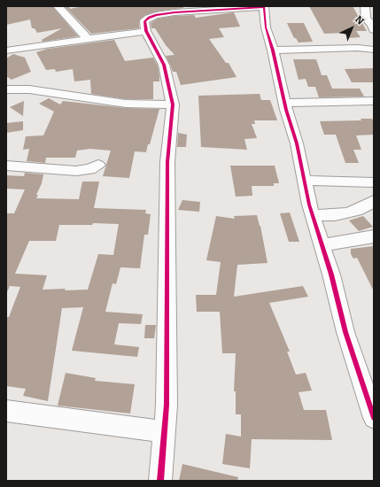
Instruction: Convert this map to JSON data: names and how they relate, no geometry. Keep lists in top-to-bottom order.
{
  "north": "top right"
}
